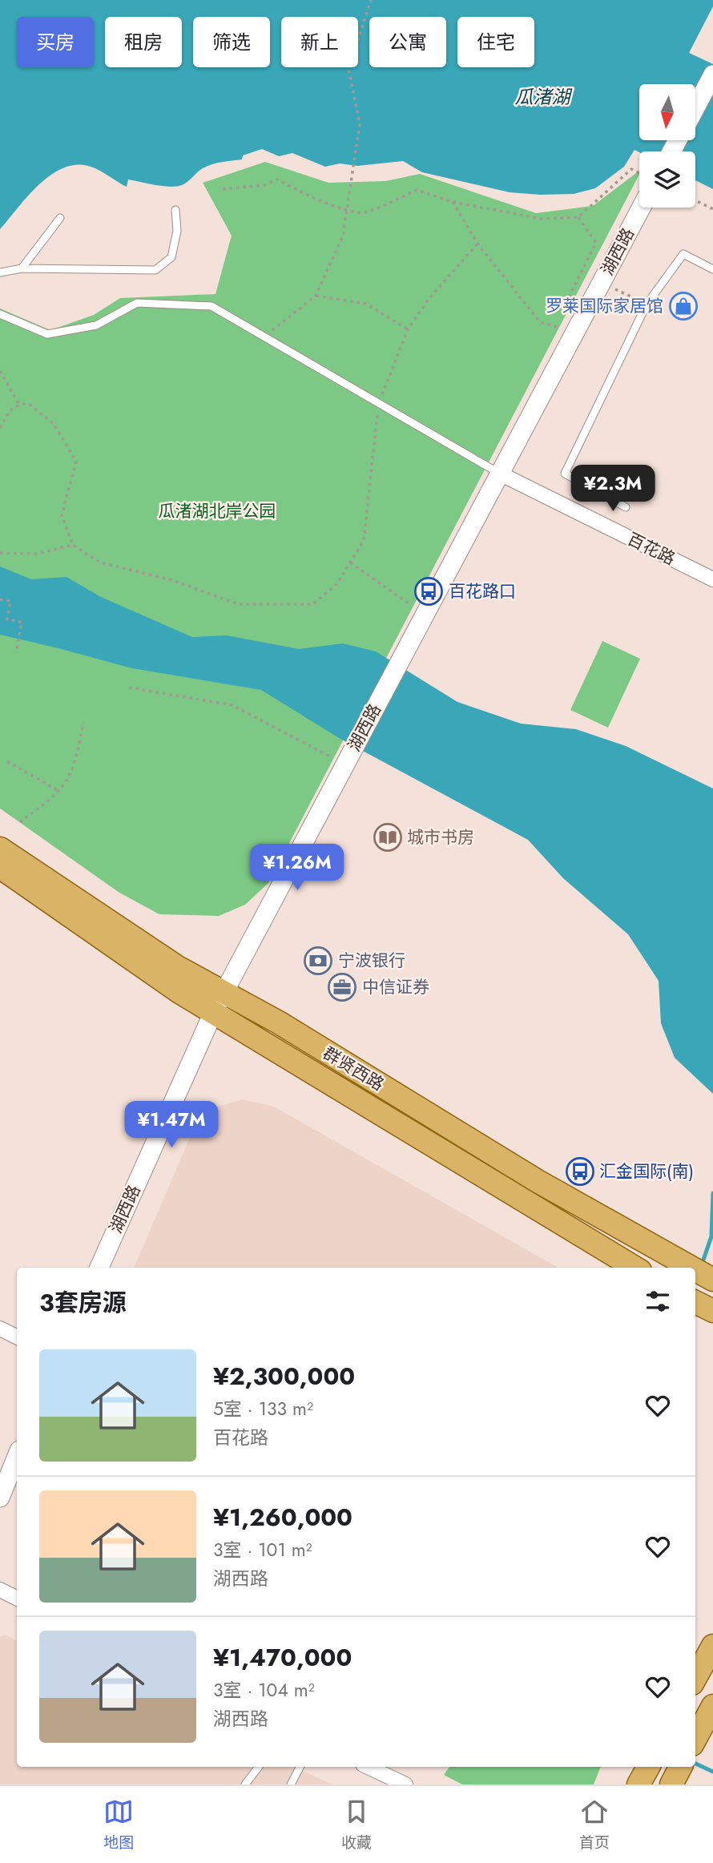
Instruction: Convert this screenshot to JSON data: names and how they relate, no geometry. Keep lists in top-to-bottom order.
{
  "streets": {
    "main road": ["群贤西路"],
    "street": ["湖西路", "百花路"]
  },
  "crossings": [
    ["湖西路", "百花路"],
    ["湖西路", "群贤西路"]
  ],
  "water": ["瓜渚湖"],
  "parks": ["瓜渚湖北岸公园"],
  "places": {
    "shop": ["罗莱国际家居馆"],
    "bus stop": ["百花路口", "汇金国际(南)"],
    "library": ["城市书房"],
    "bank": ["宁波银行"],
    "office": ["中信证券"]
  },
  "north": "bottom",
  "page": {
    "chip": [
      "买房",
      "租房",
      "筛选",
      "新上",
      "公寓",
      "住宅"
    ],
    "price": ["¥2.3M", "¥1.26M", "¥1.47M"],
    "heading": "3套房源",
    "list": [
      {
        "name": "¥2,300,000",
        "note": "5室 · 133 m² · 百花路"
      },
      {
        "name": "¥1,260,000",
        "note": "3室 · 101 m² · 湖西路"
      },
      {
        "name": "¥1,470,000",
        "note": "3室 · 104 m² · 湖西路"
      }
    ],
    "tabs": ["地图", "收藏", "首页"]
  }
}
